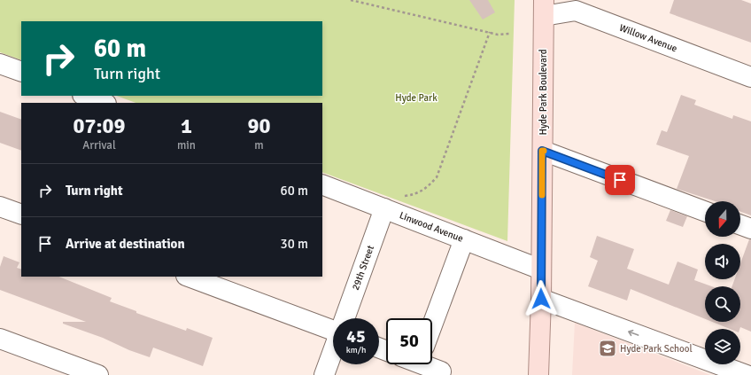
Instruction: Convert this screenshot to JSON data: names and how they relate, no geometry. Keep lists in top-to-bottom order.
{
  "streets": {
    "main road": ["Hyde Park Boulevard"],
    "street": ["Willow Avenue", "Linwood Avenue", "29th Street"]
  },
  "crossings": [
    ["Willow Avenue", "Hyde Park Boulevard"],
    ["Hyde Park Boulevard", "Linwood Avenue"],
    ["Linwood Avenue", "29th Street"]
  ],
  "parks": ["Hyde Park"],
  "places": {
    "school or university": ["Hyde Park School"]
  },
  "north": "bottom",
  "page": {
    "turn": ["60 m", "Turn right"],
    "eta": [
      "07:09",
      "Arrival",
      "1",
      "min",
      "90",
      "m"
    ],
    "list": [
      {
        "name": "Turn right",
        "value": "60 m"
      },
      {
        "name": "Arrive at destination",
        "value": "30 m"
      }
    ],
    "speed": "45 km/h",
    "limit": "50"
  }
}
